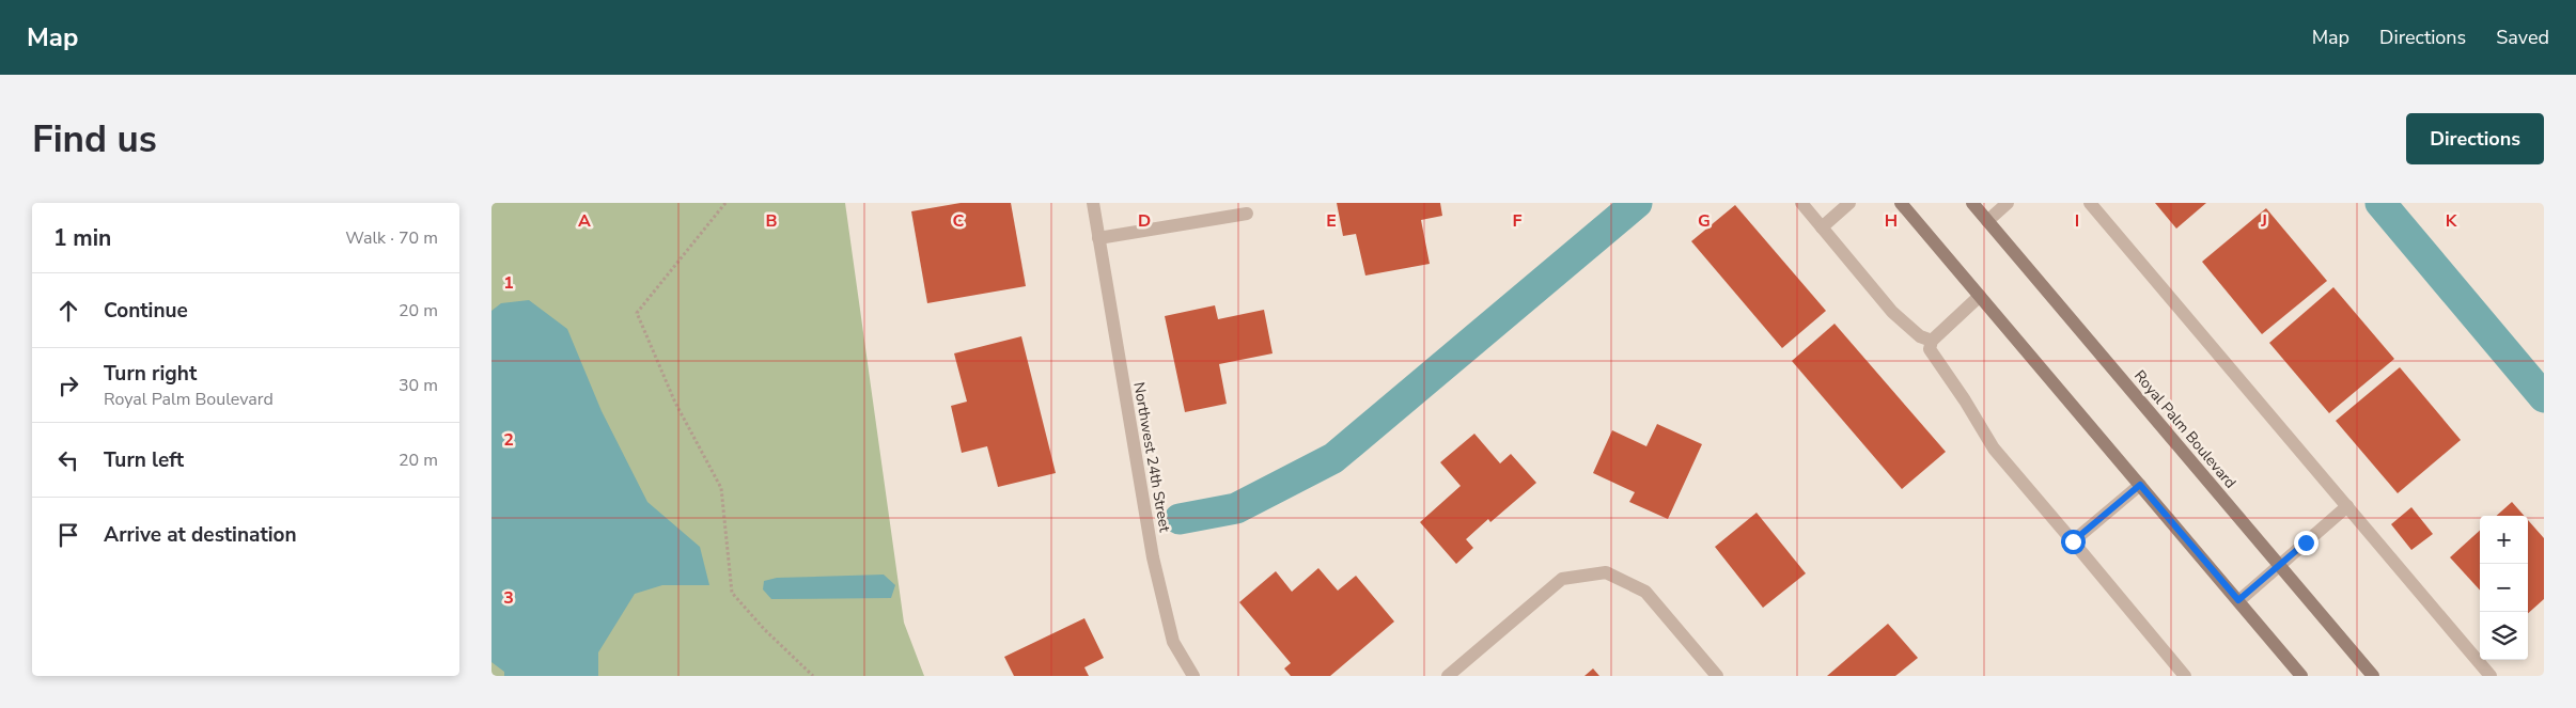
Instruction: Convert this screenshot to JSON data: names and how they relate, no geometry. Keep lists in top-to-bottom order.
{
  "streets": {
    "main road": ["Royal Palm Boulevard"],
    "street": ["Northwest 24th Street"]
  },
  "page": {
    "header": "Map",
    "nav": ["Map", "Directions", "Saved"],
    "buttons": "Directions",
    "title": "Find us",
    "heading": ["1 min", "Walk · 70 m"],
    "list": [
      ["Continue", "20 m"],
      ["Turn right", "Royal Palm Boulevard", "30 m"],
      ["Turn left", "20 m"],
      "Arrive at destination"
    ],
    "map_buttons": ["+", "−"]
  },
  "grid": {
    "columns": [
      "A",
      "B",
      "C",
      "D",
      "E",
      "F",
      "G",
      "H",
      "I",
      "J",
      "K"
    ],
    "rows": ["1", "2", "3"]
  }
}
